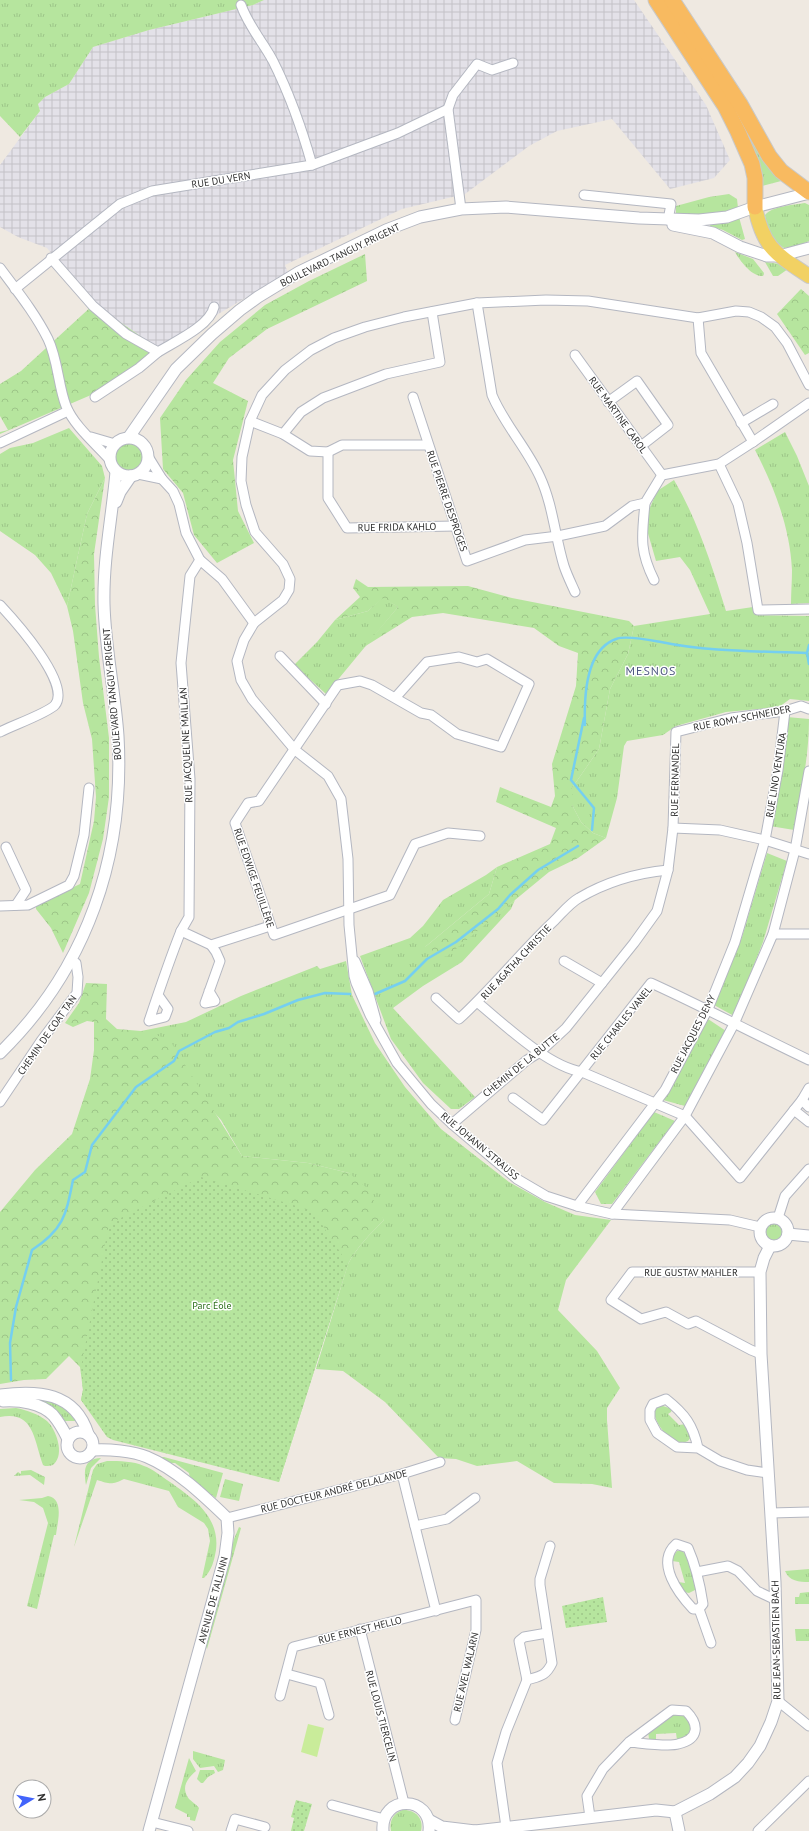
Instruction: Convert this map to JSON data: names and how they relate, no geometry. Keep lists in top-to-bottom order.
{
  "streets": {
    "main road": ["BOULEVARD TANGUY PRIGENT"],
    "street": [
      "RUE DU VERN",
      "RUE MARTINE CAROL",
      "RUE PIERRE DESPROGES",
      "RUE FRIDA KAHLO",
      "BOULEVARD TANGUY-PRIGENT",
      "RUE ROMY SCHNEIDER",
      "RUE JACQUELINE MAILLAN",
      "RUE LINO VENTURA",
      "RUE FERNANDEL",
      "RUE EDWIGE FEUILLÈRE",
      "RUE AGATHA CHRISTIE",
      "RUE CHARLES VANEL",
      "RUE JACQUES DEMY",
      "CHEMIN DE COAT TAN",
      "CHEMIN DE LA BUTTE",
      "RUE JOHANN STRAUSS",
      "RUE GUSTAV MAHLER",
      "RUE DOCTEUR ANDRÉ DELALANDE",
      "AVENUE DE TALLINN",
      "RUE ERNEST HELLO",
      "RUE JEAN-SEBASTIEN BACH",
      "RUE AVEL WALARN",
      "RUE LOUIS TIERCELIN"
    ]
  },
  "crossings": [
    ["BOULEVARD TANGUY PRIGENT", "BOULEVARD TANGUY-PRIGENT"],
    ["RUE PIERRE DESPROGES", "RUE FRIDA KAHLO"],
    ["BOULEVARD TANGUY-PRIGENT", "CHEMIN DE COAT TAN"],
    ["RUE ROMY SCHNEIDER", "RUE LINO VENTURA"],
    ["RUE ROMY SCHNEIDER", "RUE FERNANDEL"],
    ["RUE LINO VENTURA", "RUE JACQUES DEMY"],
    ["RUE FERNANDEL", "CHEMIN DE LA BUTTE"],
    ["RUE EDWIGE FEUILLÈRE", "RUE JOHANN STRAUSS"],
    ["RUE AGATHA CHRISTIE", "CHEMIN DE LA BUTTE"],
    ["RUE CHARLES VANEL", "RUE JACQUES DEMY"],
    ["RUE JACQUES DEMY", "RUE JOHANN STRAUSS"],
    ["CHEMIN DE LA BUTTE", "RUE JOHANN STRAUSS"],
    ["RUE JOHANN STRAUSS", "RUE JEAN-SEBASTIEN BACH"],
    ["RUE GUSTAV MAHLER", "RUE JEAN-SEBASTIEN BACH"],
    ["RUE DOCTEUR ANDRÉ DELALANDE", "AVENUE DE TALLINN"],
    ["RUE ERNEST HELLO", "RUE AVEL WALARN"],
    ["RUE ERNEST HELLO", "RUE LOUIS TIERCELIN"]
  ],
  "districts": ["MESNOS"],
  "parks": ["Parc Éole"],
  "north": "right"
}
